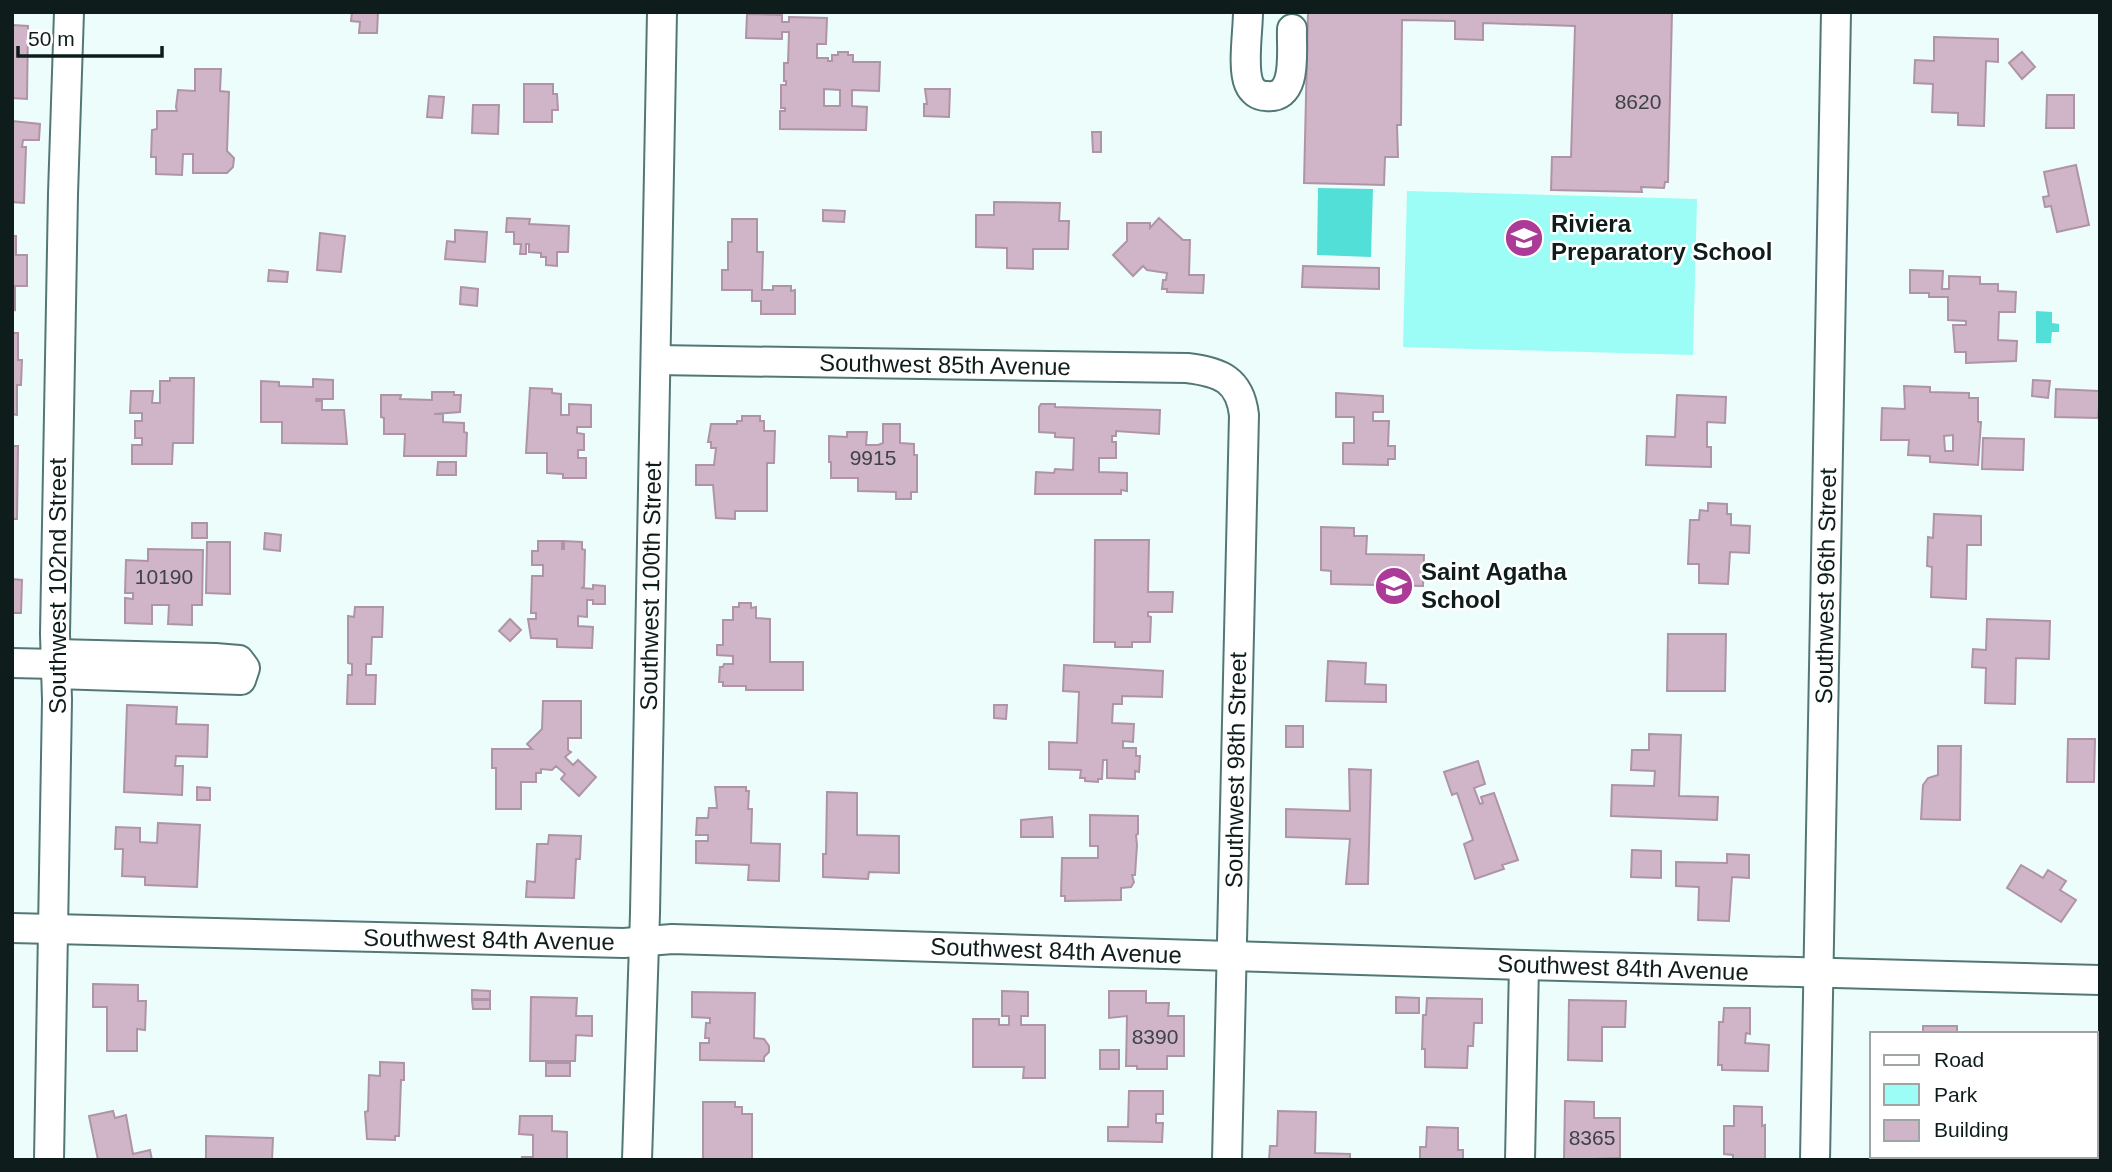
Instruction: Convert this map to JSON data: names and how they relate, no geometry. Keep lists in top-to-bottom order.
{
  "streets": {
    "street": [
      "Southwest 85th Avenue",
      "Southwest 102nd Street",
      "Southwest 100th Street",
      "Southwest 96th Street",
      "Southwest 98th Street",
      "Southwest 84th Avenue"
    ]
  },
  "crossings": [
    ["Southwest 85th Avenue", "Southwest 100th Street"],
    ["Southwest 85th Avenue", "Southwest 98th Street"],
    ["Southwest 102nd Street", "Southwest 84th Avenue"],
    ["Southwest 100th Street", "Southwest 84th Avenue"],
    ["Southwest 96th Street", "Southwest 84th Avenue"],
    ["Southwest 98th Street", "Southwest 84th Avenue"]
  ],
  "places": {
    "school or university": ["Riviera Preparatory School", "Saint Agatha School"]
  },
  "house_numbers": [
    "8620",
    "9915",
    "10190",
    "8390",
    "8365"
  ],
  "legend": ["Road", "Park", "Building"],
  "scale_bar": "50 m"
}
